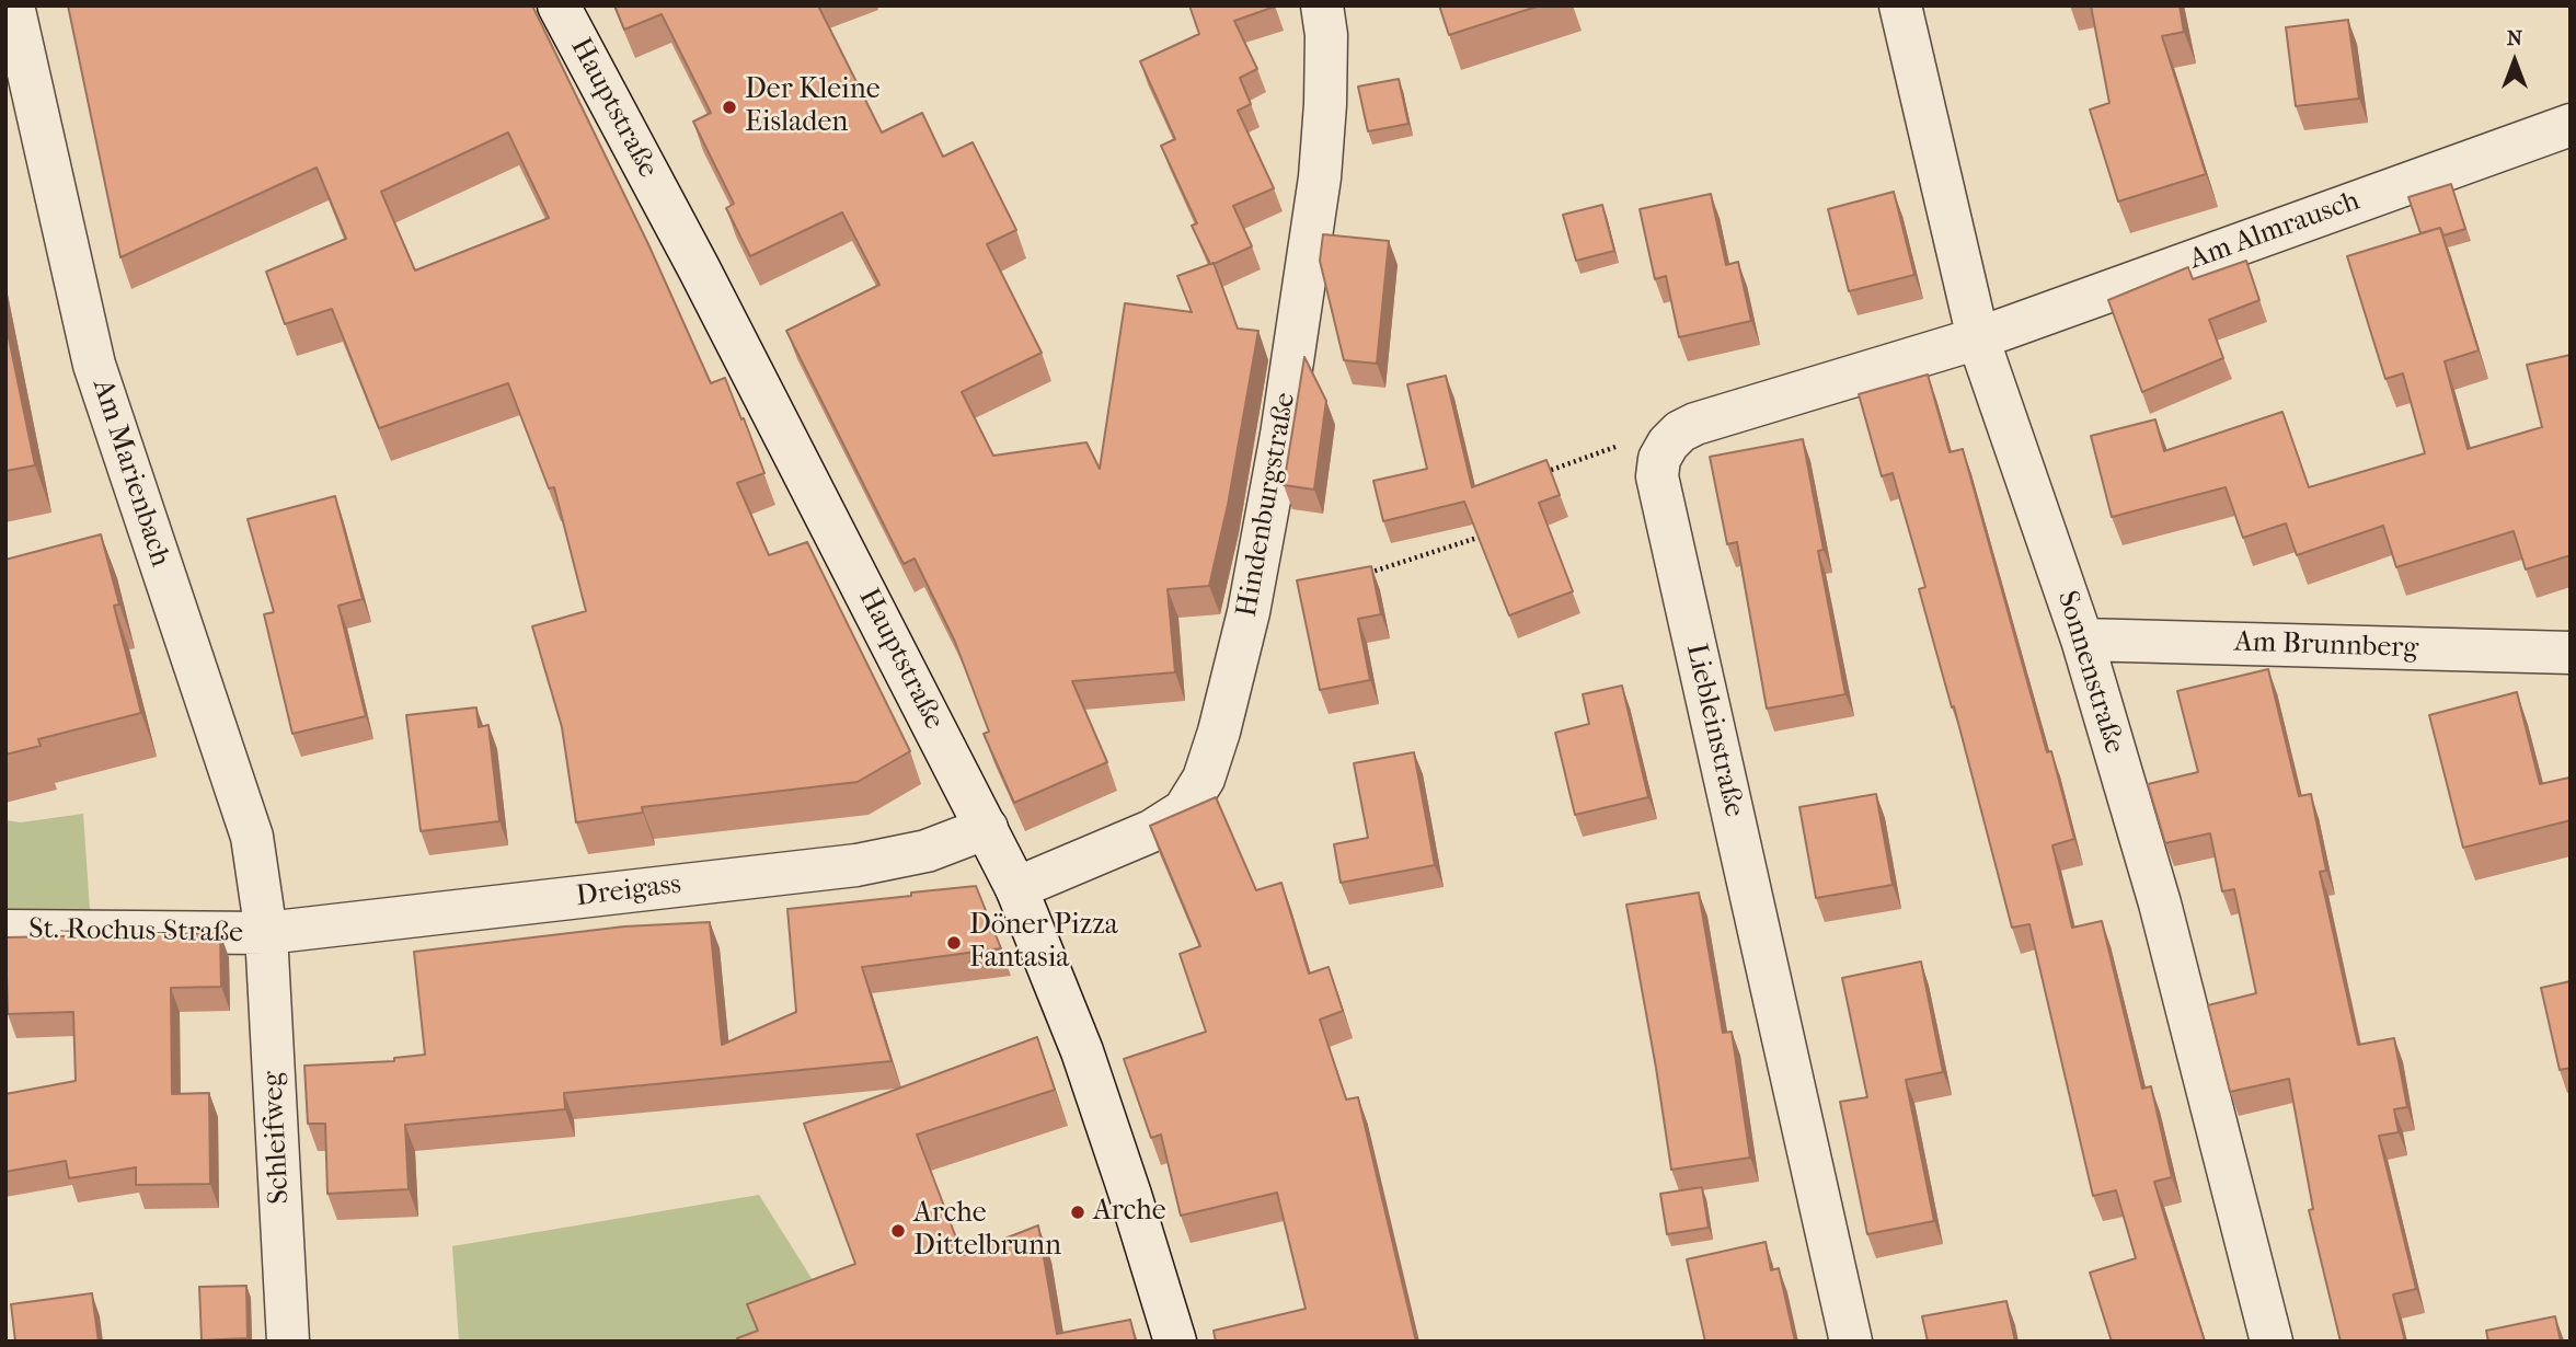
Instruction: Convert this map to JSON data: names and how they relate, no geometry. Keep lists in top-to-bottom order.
{
  "streets": {
    "street": [
      "Hauptstraße",
      "Am Almrausch",
      "Am Marienbach",
      "Hindenburgstraße",
      "Am Brunnberg",
      "Sonnenstraße",
      "Liebleinstraße",
      "Dreigass",
      "St.-Rochus-Straße",
      "Schleifweg"
    ]
  },
  "crossings": [
    ["Hauptstraße", "Hindenburgstraße"],
    ["Hauptstraße", "Dreigass"],
    ["Am Almrausch", "Sonnenstraße"],
    ["Am Almrausch", "Liebleinstraße"],
    ["Am Marienbach", "Dreigass"],
    ["Am Marienbach", "St.-Rochus-Straße"],
    ["Am Marienbach", "Schleifweg"],
    ["Am Brunnberg", "Sonnenstraße"],
    ["Sonnenstraße", "Liebleinstraße"],
    ["Dreigass", "St.-Rochus-Straße"],
    ["Dreigass", "Schleifweg"],
    ["St.-Rochus-Straße", "Schleifweg"]
  ],
  "places": [
    "Der Kleine Eisladen",
    "Döner Pizza Fantasia",
    "Arche",
    "Arche Dittelbrunn"
  ],
  "north": "top"
}
